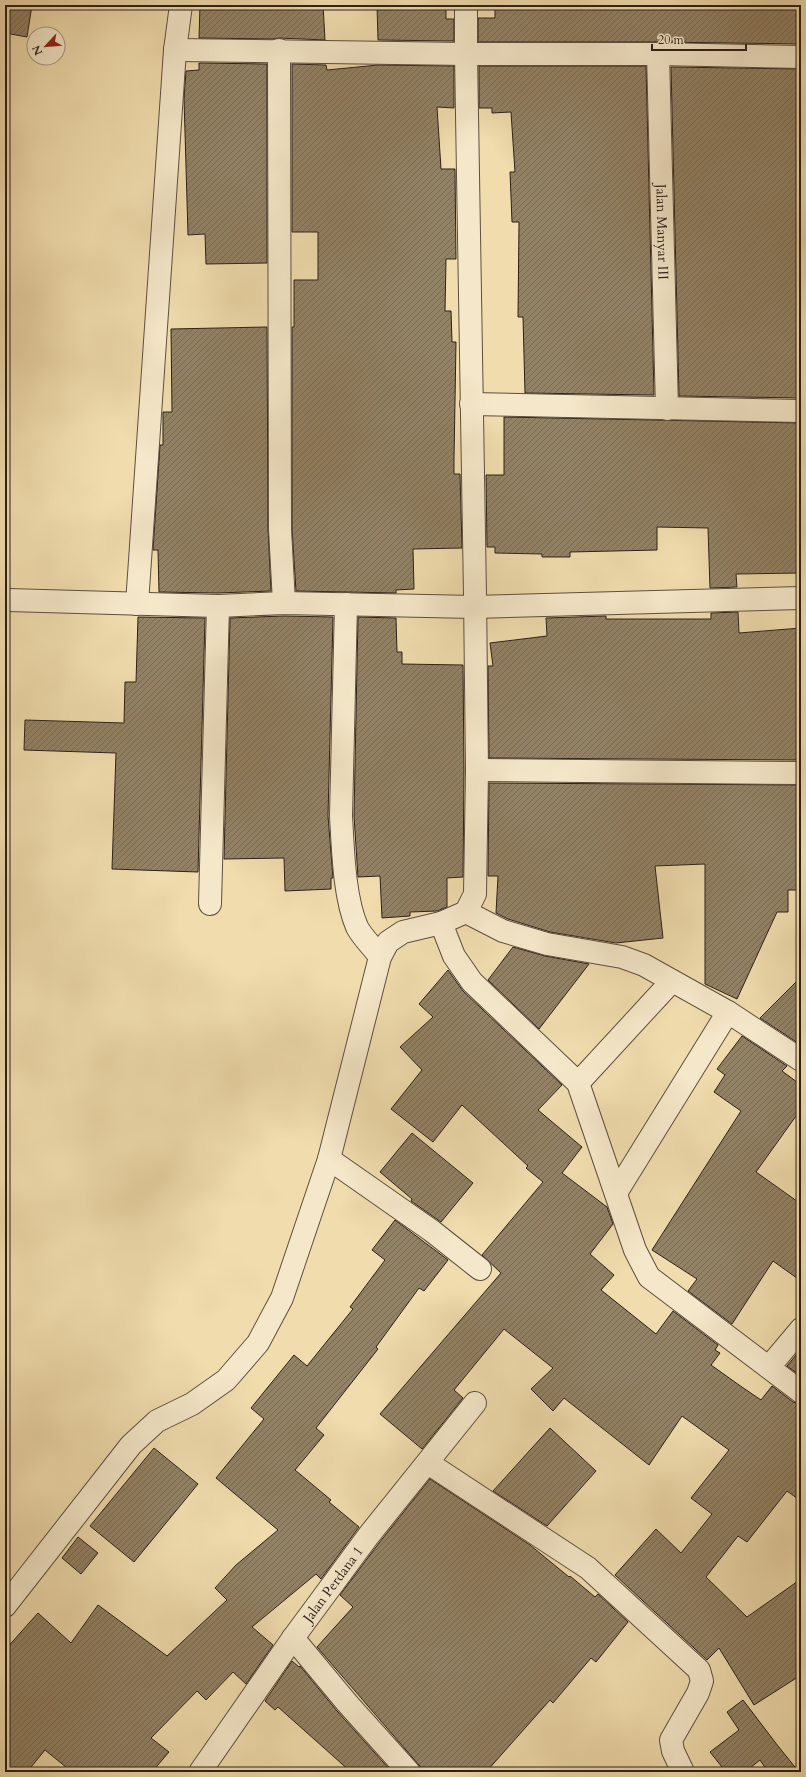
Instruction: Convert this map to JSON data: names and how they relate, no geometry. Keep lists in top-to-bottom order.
{
  "streets": {
    "street": ["Jalan Manyar III", "Jalan Perdana 1"]
  },
  "scale_bar": "20 m",
  "north": "bottom left"
}
